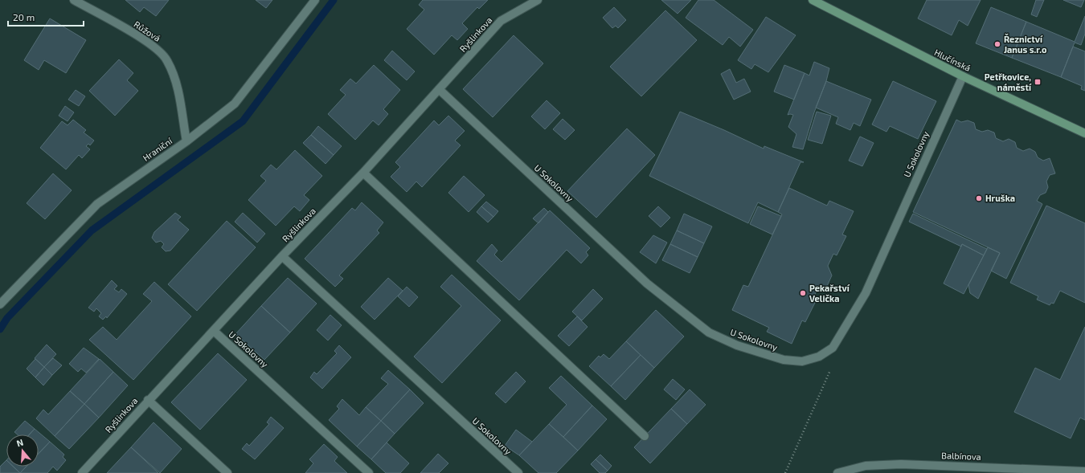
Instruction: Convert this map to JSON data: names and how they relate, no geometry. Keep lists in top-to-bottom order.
{
  "streets": {
    "street": [
      "Růžová",
      "Ryšlinkova",
      "Hlučínská",
      "Hraniční",
      "U Sokolovny",
      "Balbínova"
    ]
  },
  "crossings": [
    ["Růžová", "Hraniční"],
    ["Ryšlinkova", "U Sokolovny"],
    ["Hlučínská", "U Sokolovny"]
  ],
  "places": {
    "other": ["Řeznictví Janus s.r.o", "Hruška", "Pekařství Velička"],
    "transit": ["Petřkovice, náměstí"]
  },
  "scale_bar": "20 m",
  "north": "top"
}
